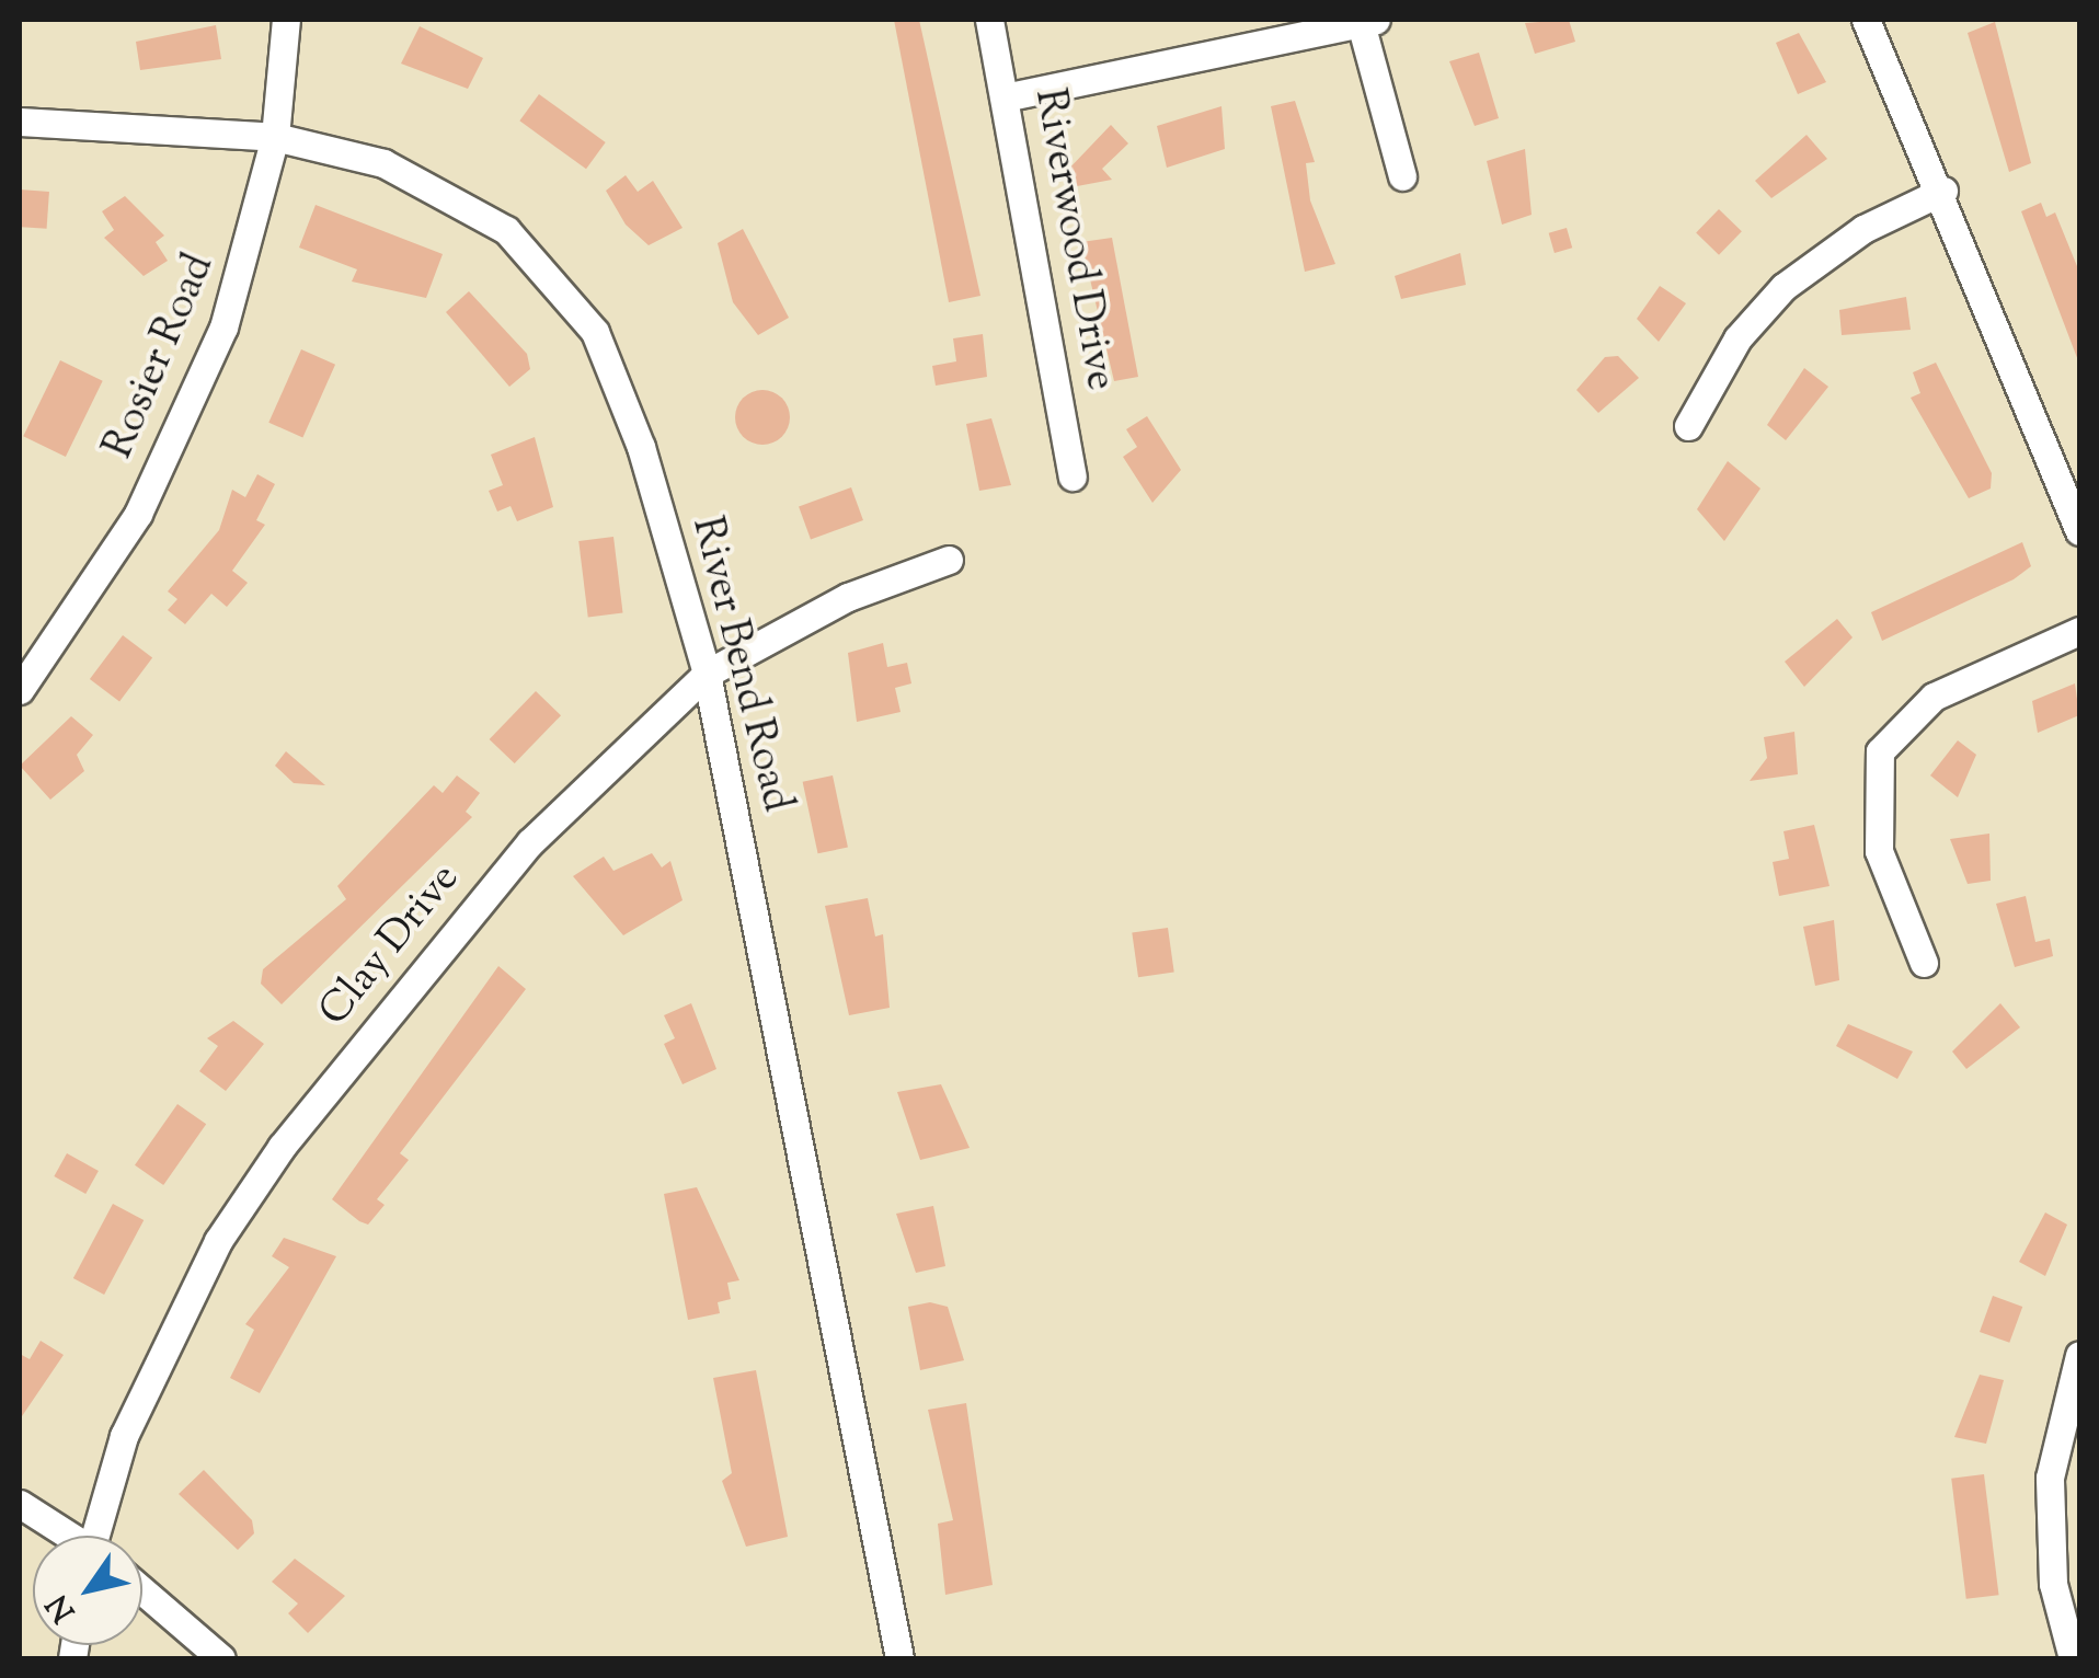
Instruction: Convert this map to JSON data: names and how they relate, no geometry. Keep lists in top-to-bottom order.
{
  "streets": {
    "street": [
      "Riverwood Drive",
      "Rosier Road",
      "River Bend Road",
      "Clay Drive"
    ]
  },
  "crossings": [
    ["Rosier Road", "River Bend Road"],
    ["River Bend Road", "Clay Drive"]
  ],
  "north": "bottom left"
}
